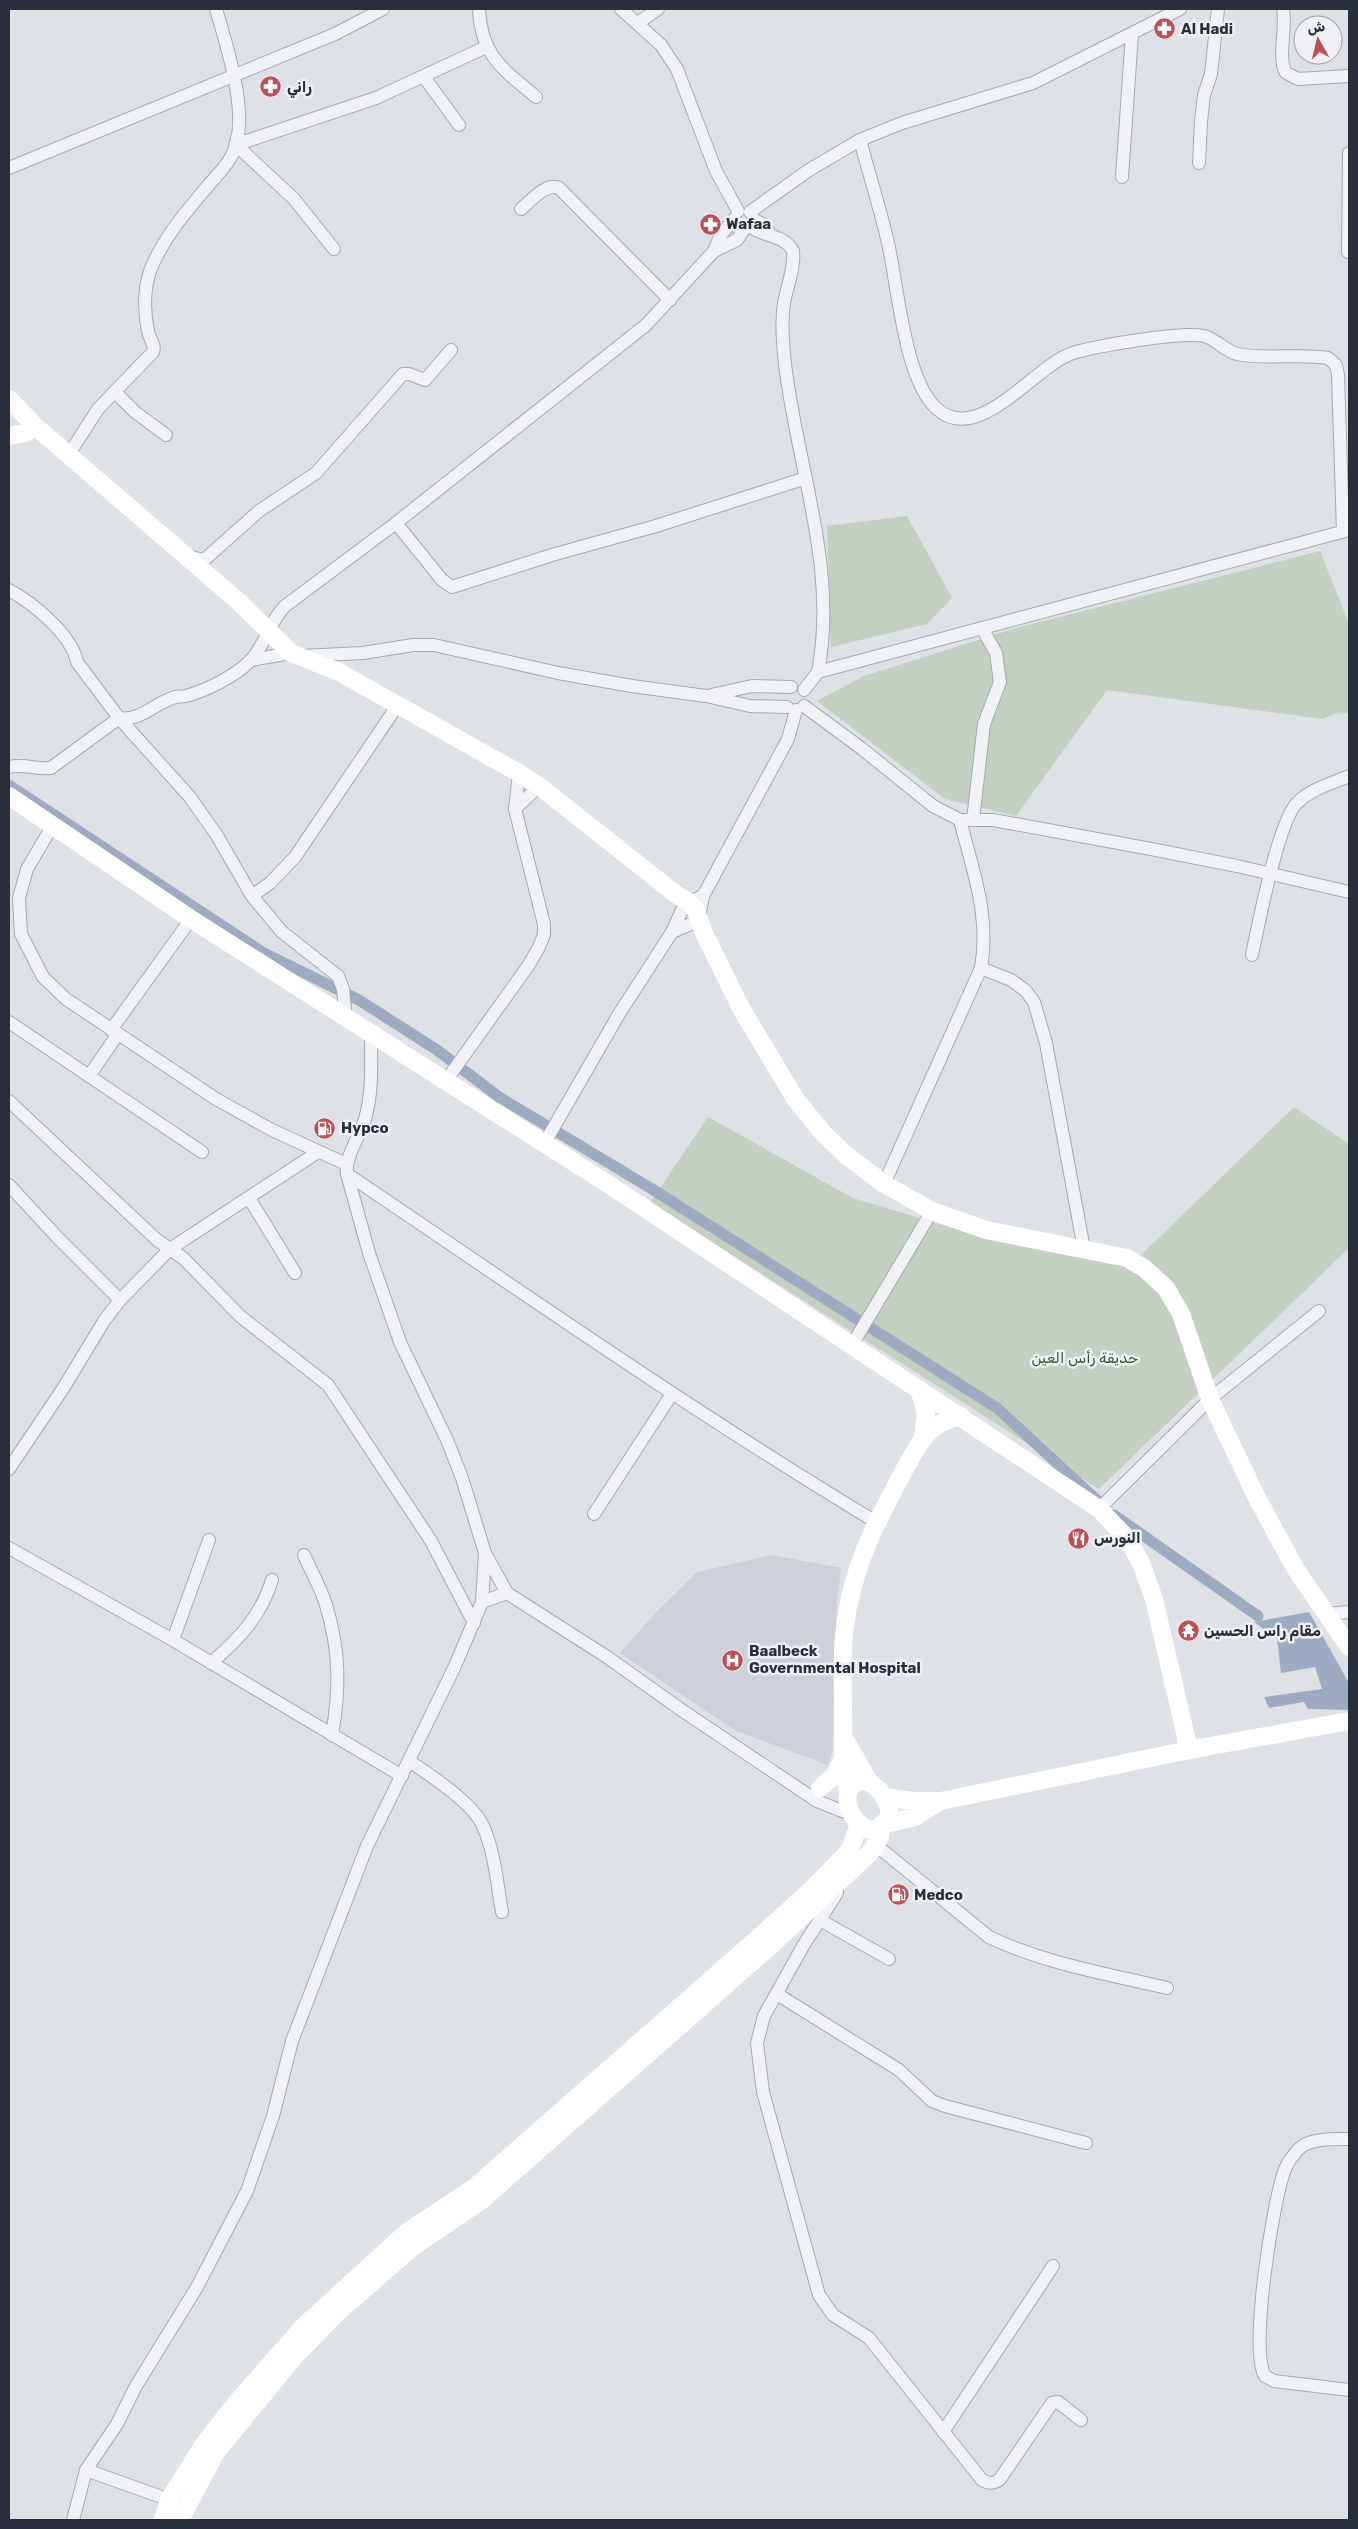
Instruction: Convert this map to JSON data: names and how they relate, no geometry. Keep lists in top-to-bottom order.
{
  "parks": ["حديقة رأس العين"],
  "places": {
    "pharmacy": ["Al Hadi", "راني", "Wafaa"],
    "fuel station": ["Hypco", "Medco"],
    "restaurant": ["النورس"],
    "temple": ["مقام راس الحسين"],
    "hospital": ["Baalbeck Governmental Hospital"]
  },
  "north": "top"
}
